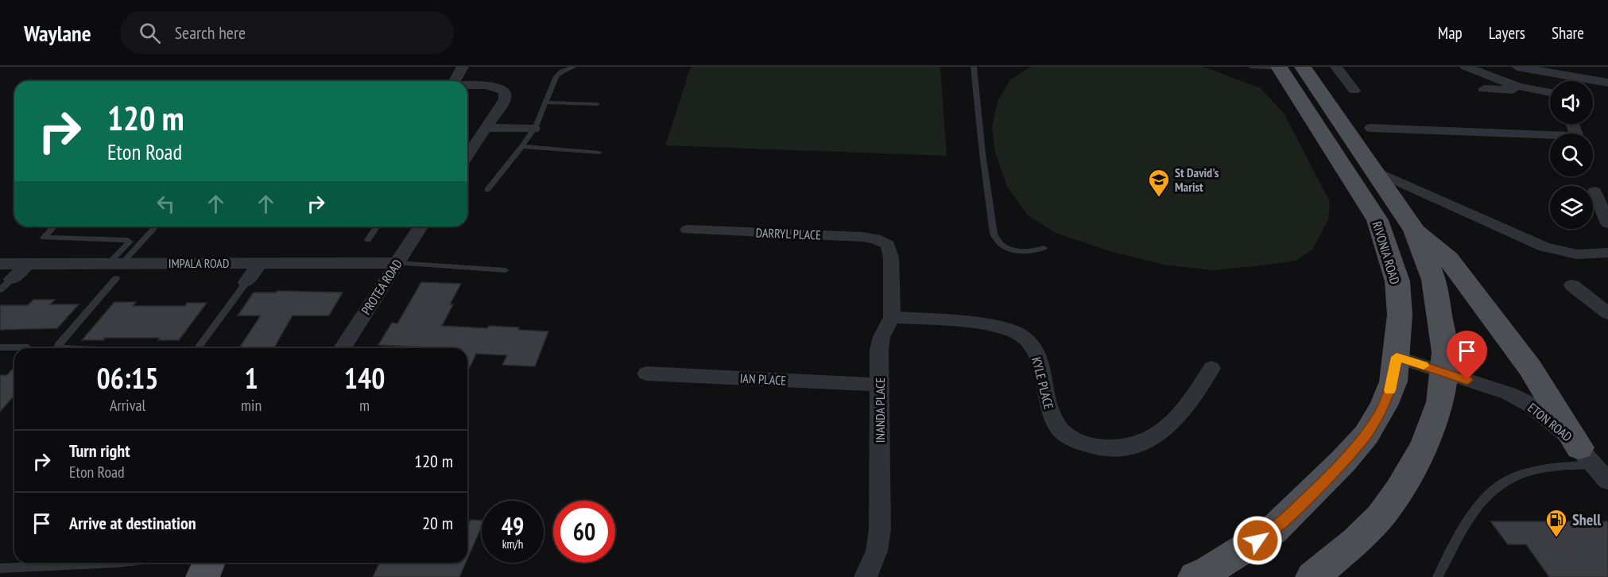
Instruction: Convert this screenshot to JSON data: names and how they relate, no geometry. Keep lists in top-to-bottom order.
{
  "streets": {
    "main road": ["RIVONIA ROAD"],
    "street": [
      "DARRYL PLACE",
      "IMPALA ROAD",
      "PROTEA ROAD",
      "IAN PLACE",
      "KYLE PLACE",
      "INANDA PLACE",
      "ETON ROAD"
    ]
  },
  "crossings": [
    ["DARRYL PLACE", "INANDA PLACE"],
    ["RIVONIA ROAD", "ETON ROAD"],
    ["IMPALA ROAD", "PROTEA ROAD"],
    ["IAN PLACE", "INANDA PLACE"],
    ["KYLE PLACE", "INANDA PLACE"]
  ],
  "places": {
    "school or university": ["St David's Marist"],
    "fuel station": ["Shell"]
  },
  "page": {
    "header": "Waylane",
    "search": "Search here",
    "nav": ["Map", "Layers", "Share"],
    "turn": ["120 m", "Eton Road"],
    "eta": [
      "06:15",
      "Arrival",
      "1",
      "min",
      "140",
      "m"
    ],
    "list": [
      {
        "name": "Turn right",
        "note": "Eton Road",
        "value": "120 m"
      },
      {
        "name": "Arrive at destination",
        "value": "20 m"
      }
    ],
    "speed": "49 km/h",
    "limit": "60"
  }
}
